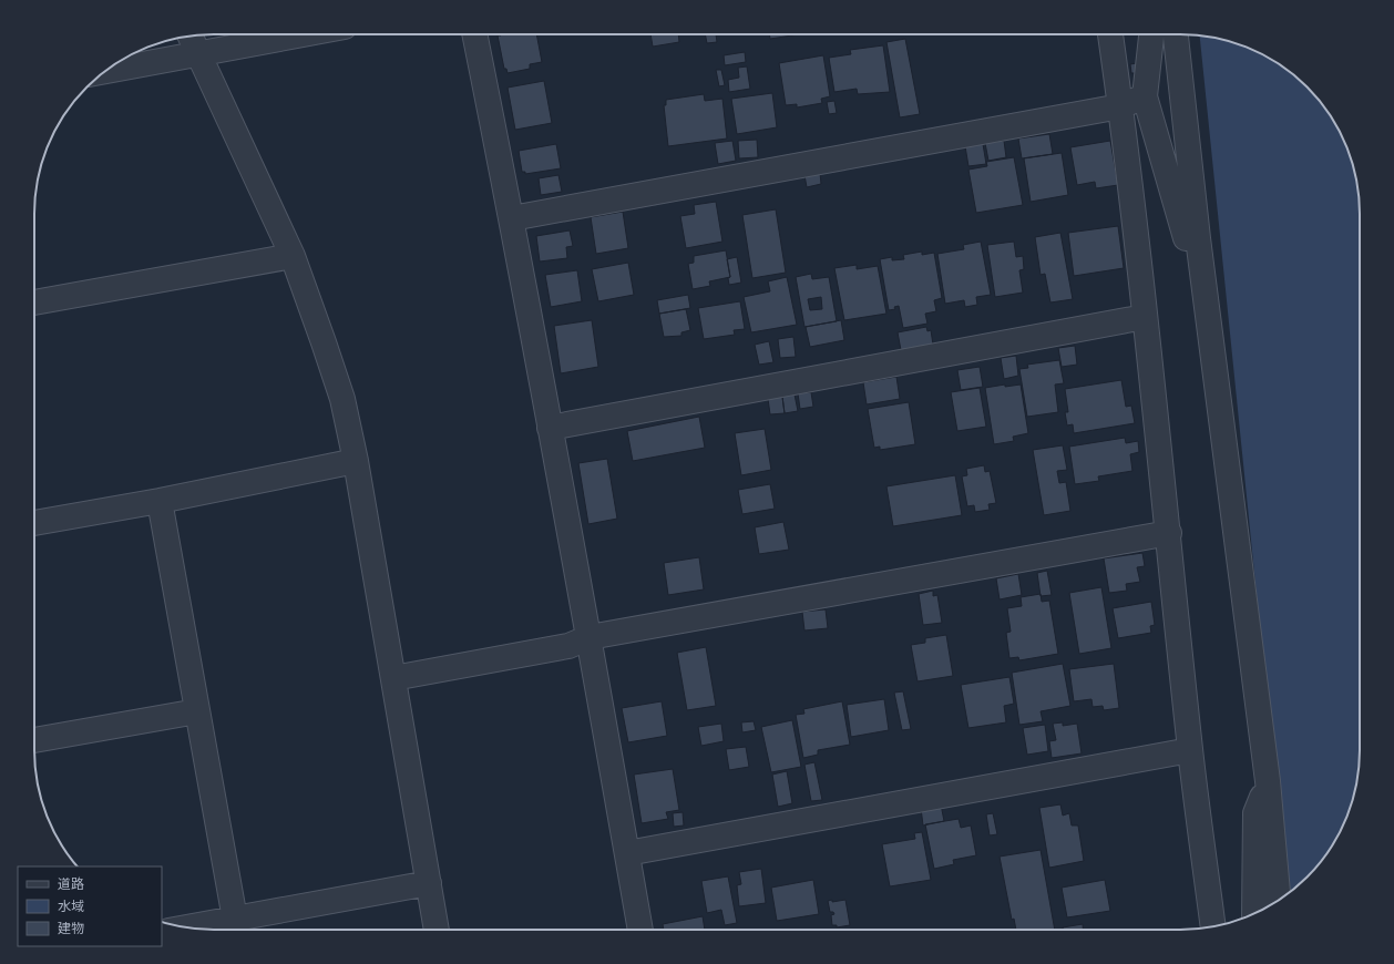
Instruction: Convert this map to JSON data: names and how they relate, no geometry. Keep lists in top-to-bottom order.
{
  "legend": ["道路", "水域", "建物"]
}
